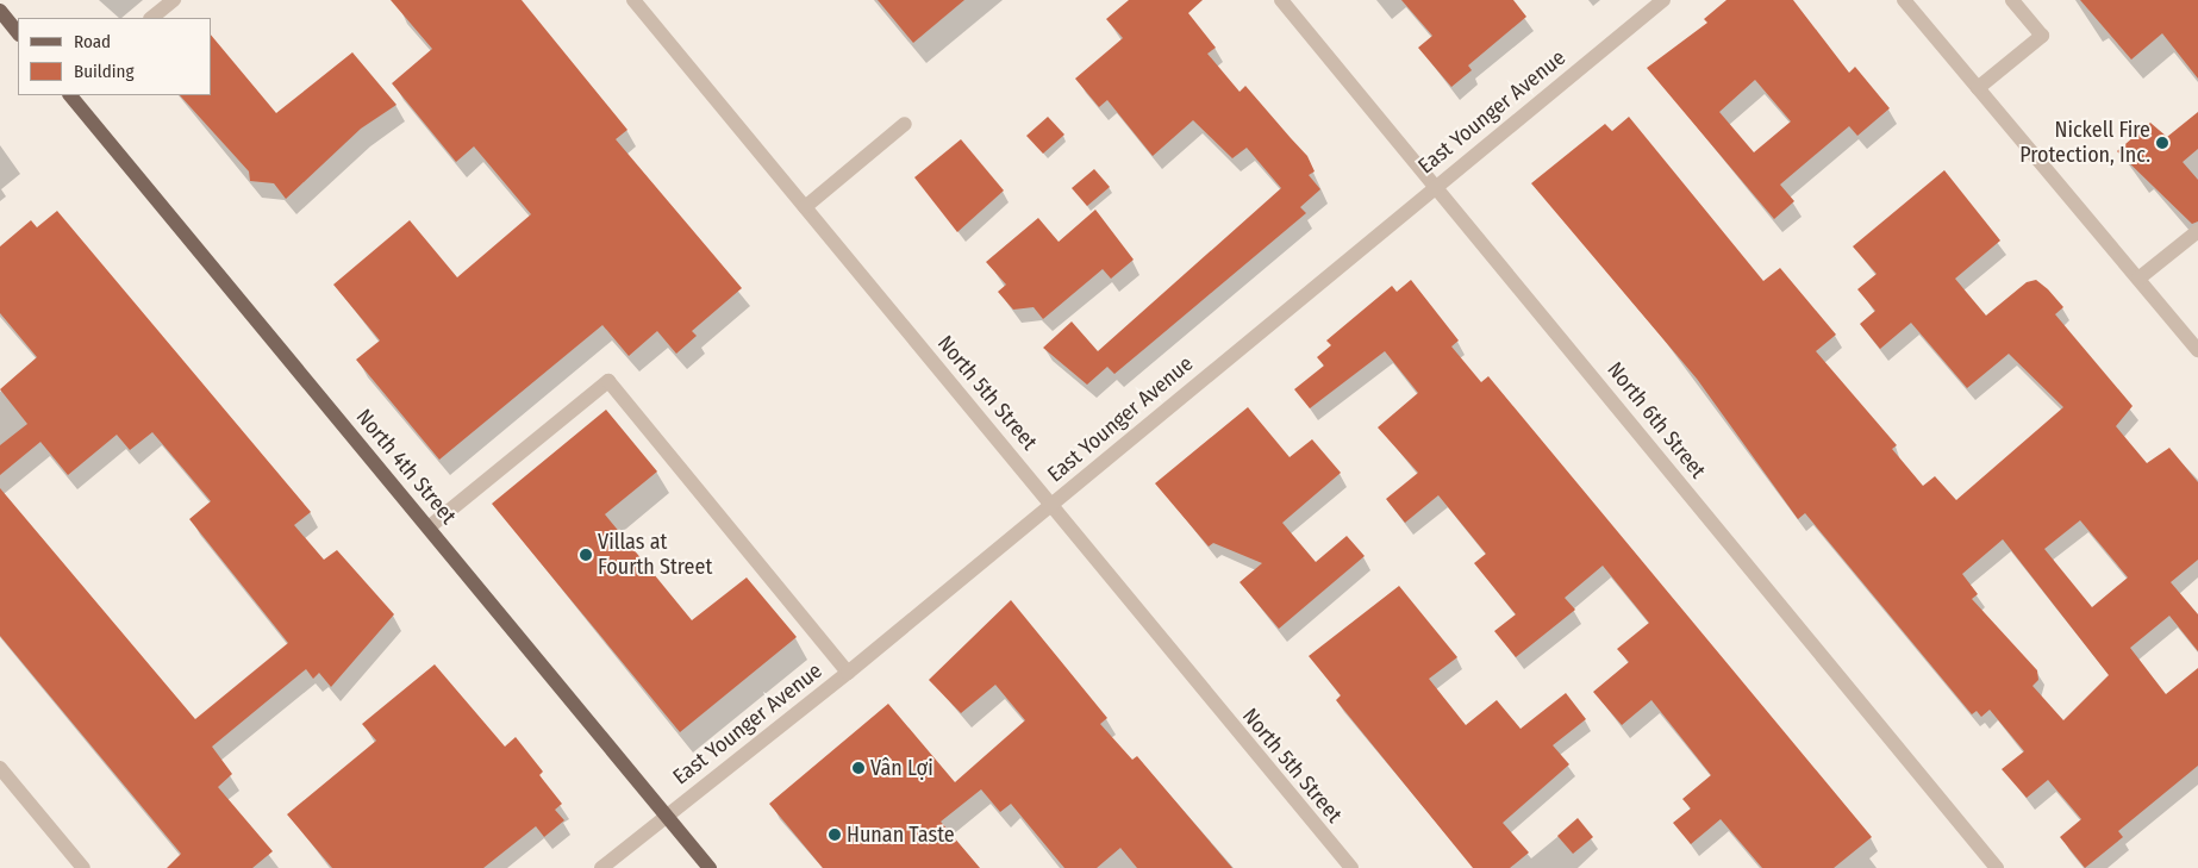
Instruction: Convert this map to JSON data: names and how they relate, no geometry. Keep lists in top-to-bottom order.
{
  "streets": {
    "main road": ["North 4th Street"],
    "street": ["East Younger Avenue", "North 5th Street", "North 6th Street"]
  },
  "crossings": [
    ["East Younger Avenue", "North 5th Street"],
    ["East Younger Avenue", "North 6th Street"],
    ["East Younger Avenue", "North 4th Street"]
  ],
  "places": [
    "Nickell Fire Protection, Inc.",
    "Villas at Fourth Street",
    "Vân Lợi",
    "Hunan Taste"
  ],
  "legend": ["Road", "Building"]
}
